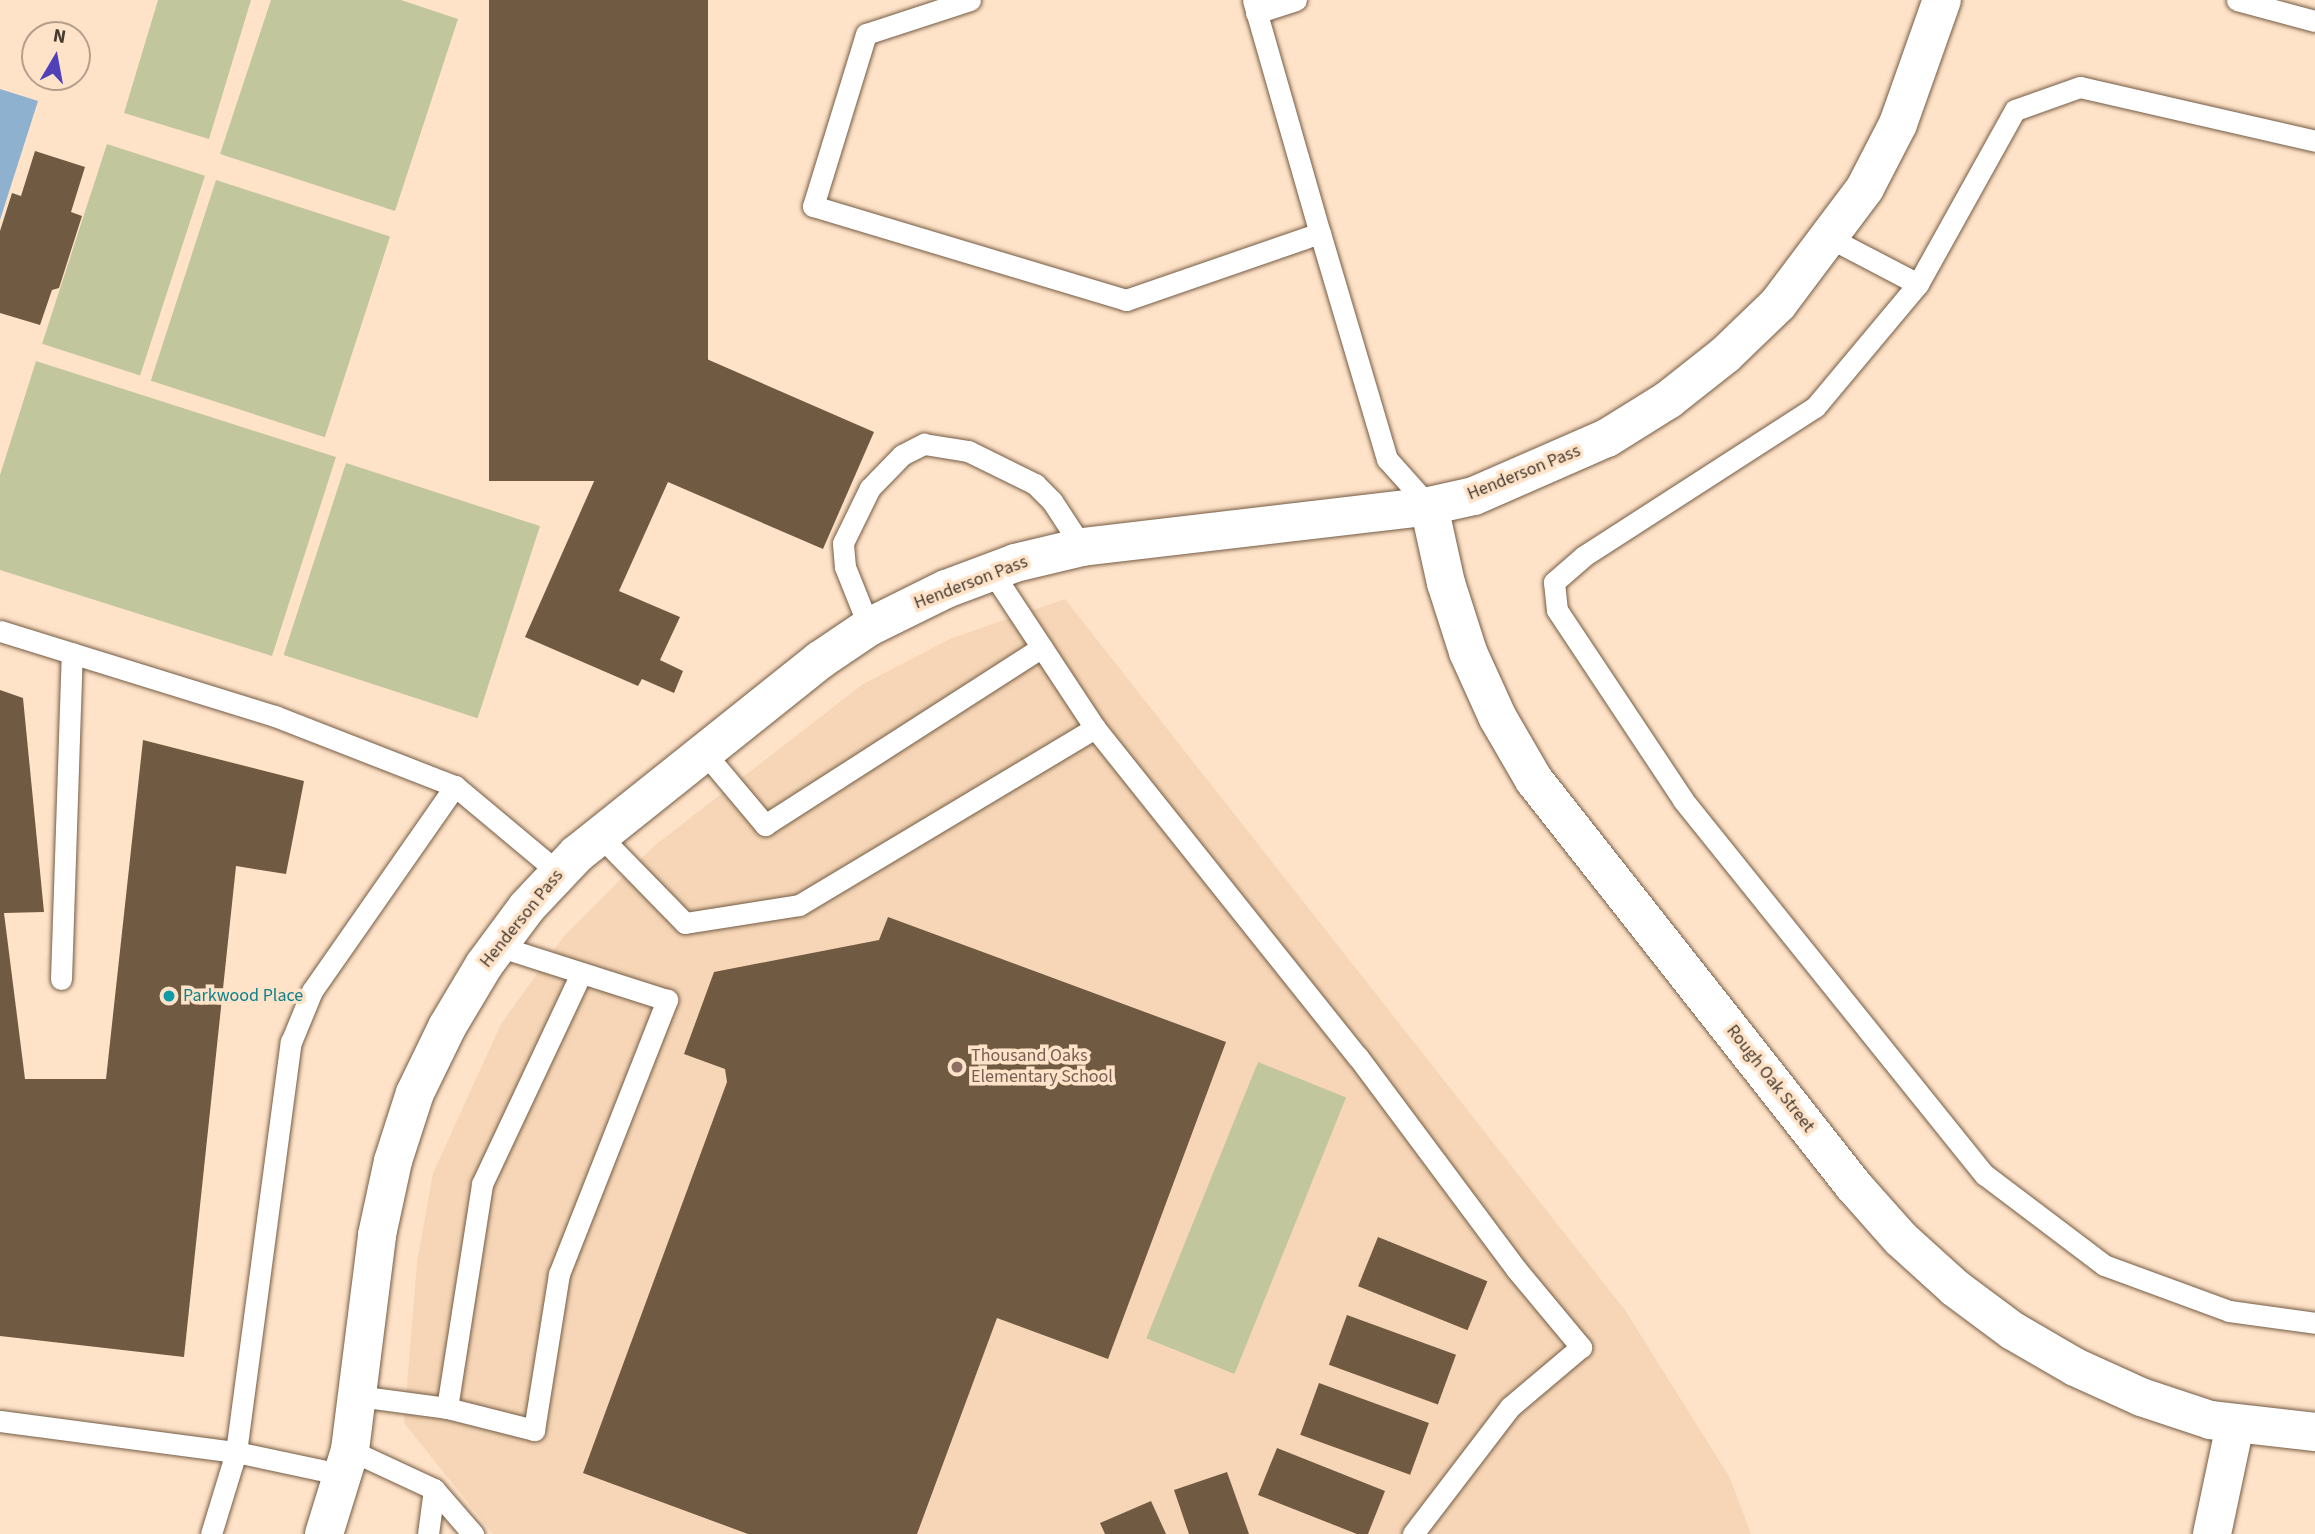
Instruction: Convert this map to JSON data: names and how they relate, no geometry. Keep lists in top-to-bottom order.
{
  "streets": {
    "street": ["Henderson Pass", "Rough Oak Street"]
  },
  "crossings": [
    ["Henderson Pass", "Rough Oak Street"]
  ],
  "places": ["Parkwood Place", "Thousand Oaks Elementary School"],
  "north": "top"
}
